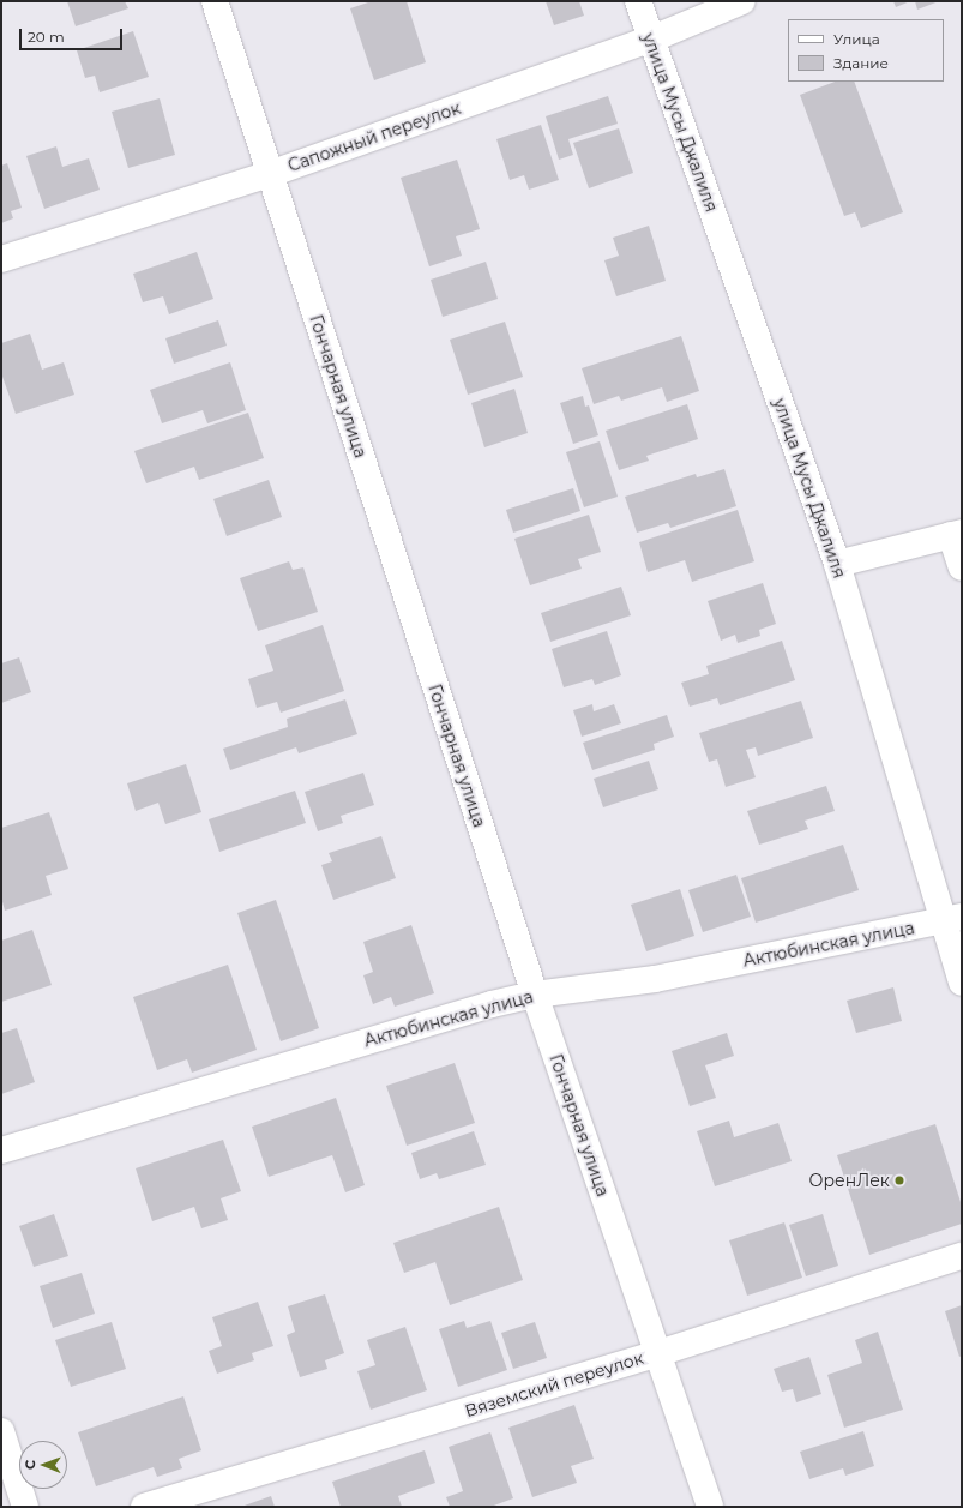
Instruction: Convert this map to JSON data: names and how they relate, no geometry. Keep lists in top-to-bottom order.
{
  "streets": {
    "street": [
      "улица Мусы Джалиля",
      "Сапожный переулок",
      "Гончарная улица",
      "Актюбинская улица",
      "Вяземский переулок"
    ]
  },
  "crossings": [
    ["улица Мусы Джалиля", "Сапожный переулок"],
    ["улица Мусы Джалиля", "Актюбинская улица"],
    ["Сапожный переулок", "Гончарная улица"],
    ["Гончарная улица", "Актюбинская улица"],
    ["Гончарная улица", "Вяземский переулок"]
  ],
  "places": ["ОренЛек"],
  "legend": ["Улица", "Здание"],
  "scale_bar": "20 m",
  "north": "left"
}
